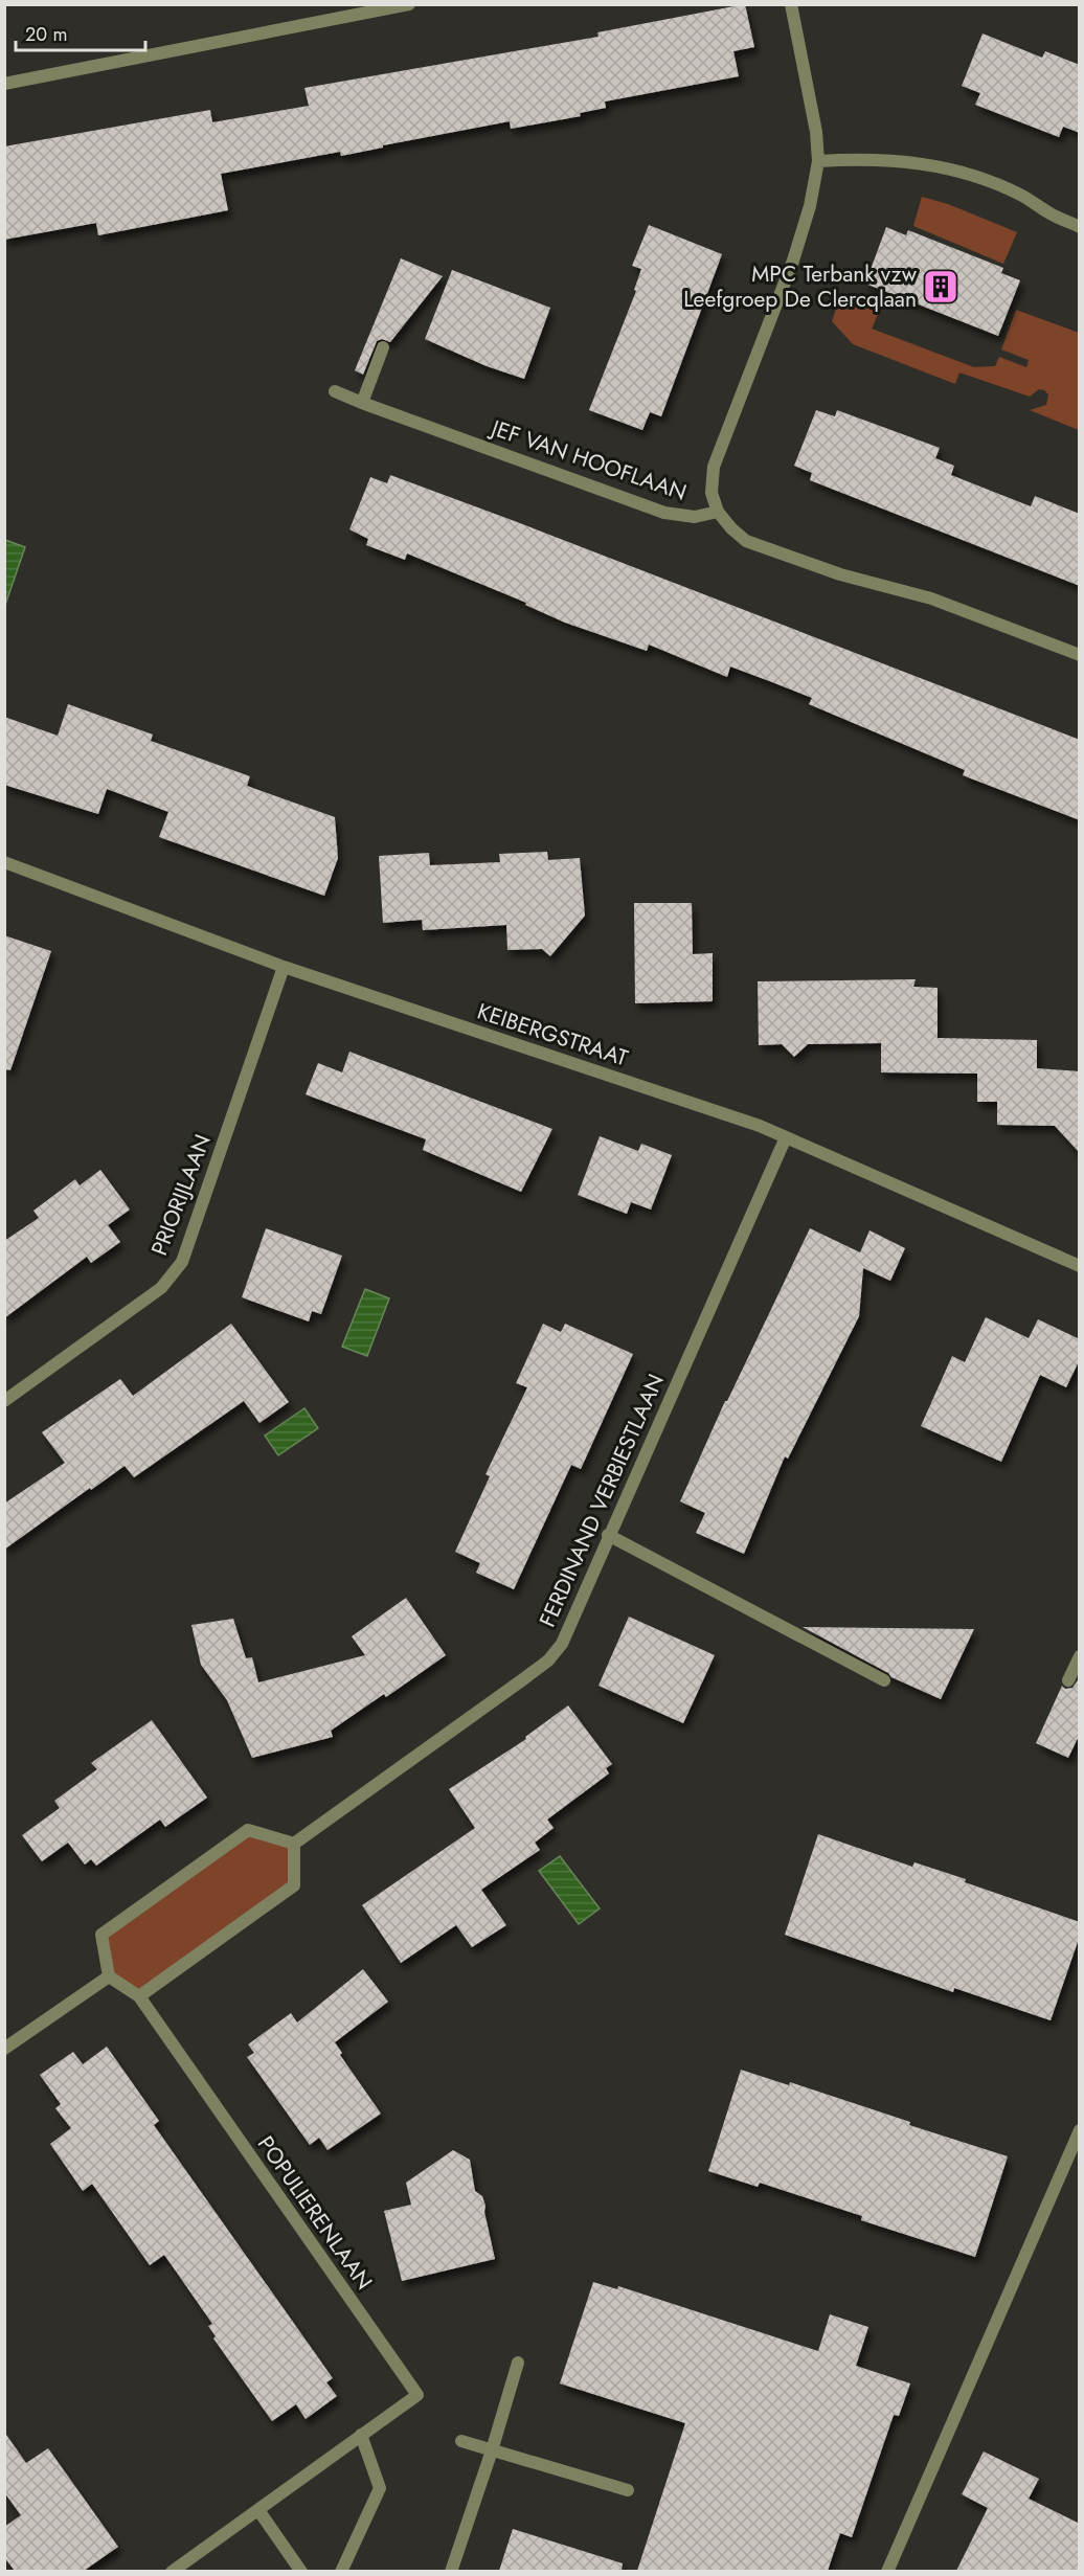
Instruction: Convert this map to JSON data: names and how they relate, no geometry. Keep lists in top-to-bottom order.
{
  "streets": {
    "street": [
      "JEF VAN HOOFLAAN",
      "KEIBERGSTRAAT",
      "PRIORIJLAAN",
      "FERDINAND VERBIESTLAAN",
      "POPULIERENLAAN"
    ]
  },
  "crossings": [
    ["KEIBERGSTRAAT", "PRIORIJLAAN"],
    ["KEIBERGSTRAAT", "FERDINAND VERBIESTLAAN"]
  ],
  "places": {
    "building": ["MPC Terbank vzw Leefgroep De Clercqlaan"]
  },
  "scale_bar": "20 m"
}
